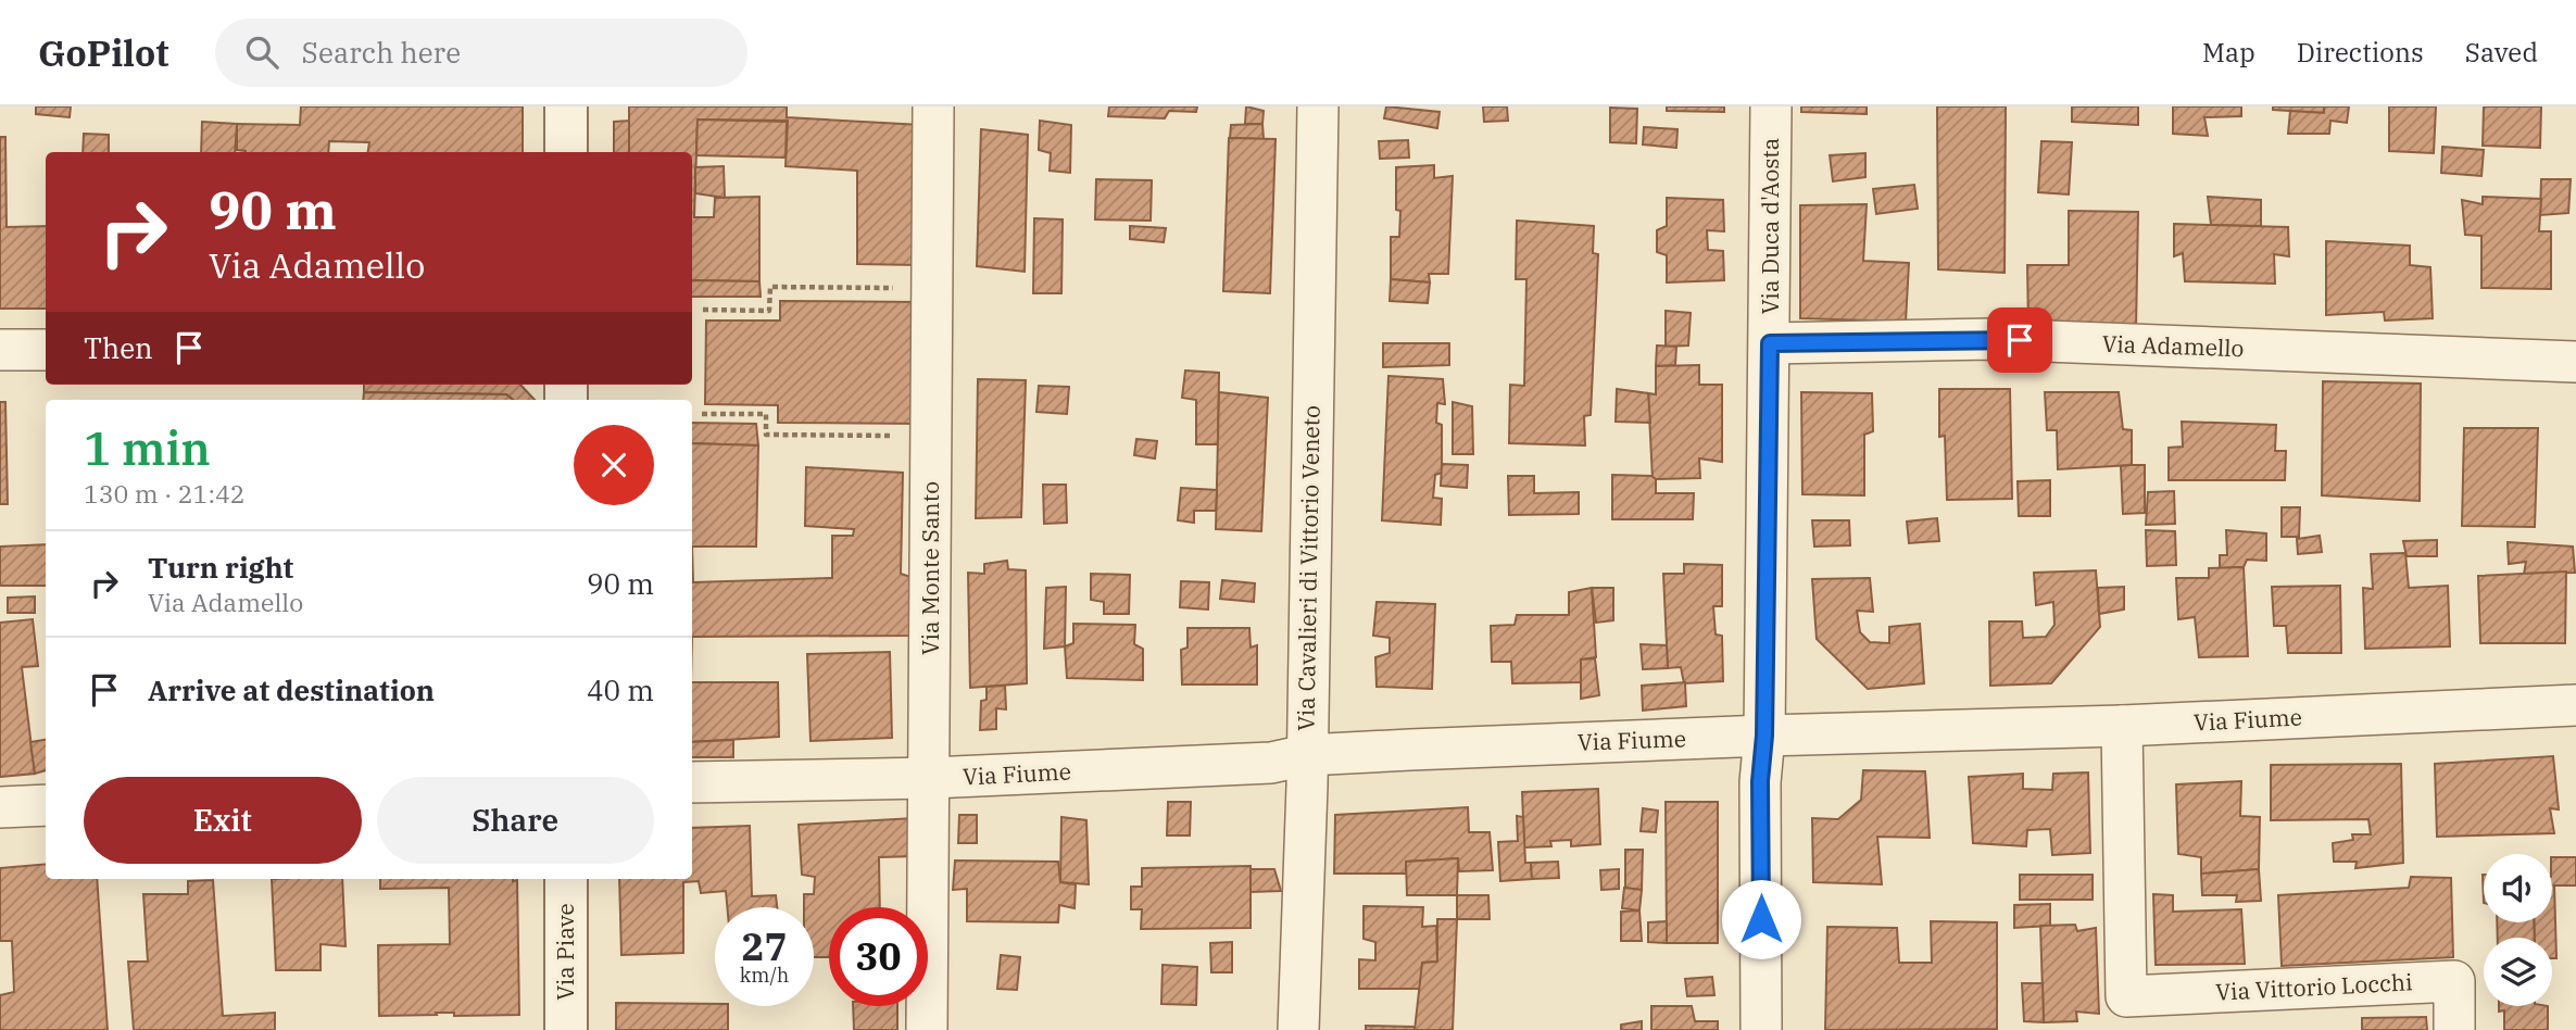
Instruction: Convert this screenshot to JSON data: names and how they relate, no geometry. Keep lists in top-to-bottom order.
{
  "streets": {
    "street": [
      "Via Duca d'Aosta",
      "Via Adamello",
      "Via Monte Santo",
      "Via Cavalieri di Vittorio Veneto",
      "Via Fiume",
      "Via Piave",
      "Via Vittorio Locchi"
    ]
  },
  "crossings": [
    ["Via Duca d'Aosta", "Via Adamello"],
    ["Via Duca d'Aosta", "Via Fiume"],
    ["Via Monte Santo", "Via Fiume"],
    ["Via Cavalieri di Vittorio Veneto", "Via Fiume"],
    ["Via Fiume", "Via Vittorio Locchi"]
  ],
  "page": {
    "header": "GoPilot",
    "search": "Search here",
    "nav": ["Map", "Directions", "Saved"],
    "turn": ["90 m", "Via Adamello"],
    "then": "Then",
    "heading": ["1 min", "130 m · 21:42"],
    "list": [
      {
        "name": "Turn right",
        "note": "Via Adamello",
        "value": "90 m"
      },
      {
        "name": "Arrive at destination",
        "value": "40 m"
      }
    ],
    "buttons": ["Exit", "Share"],
    "speed": "27 km/h",
    "limit": "30"
  }
}
